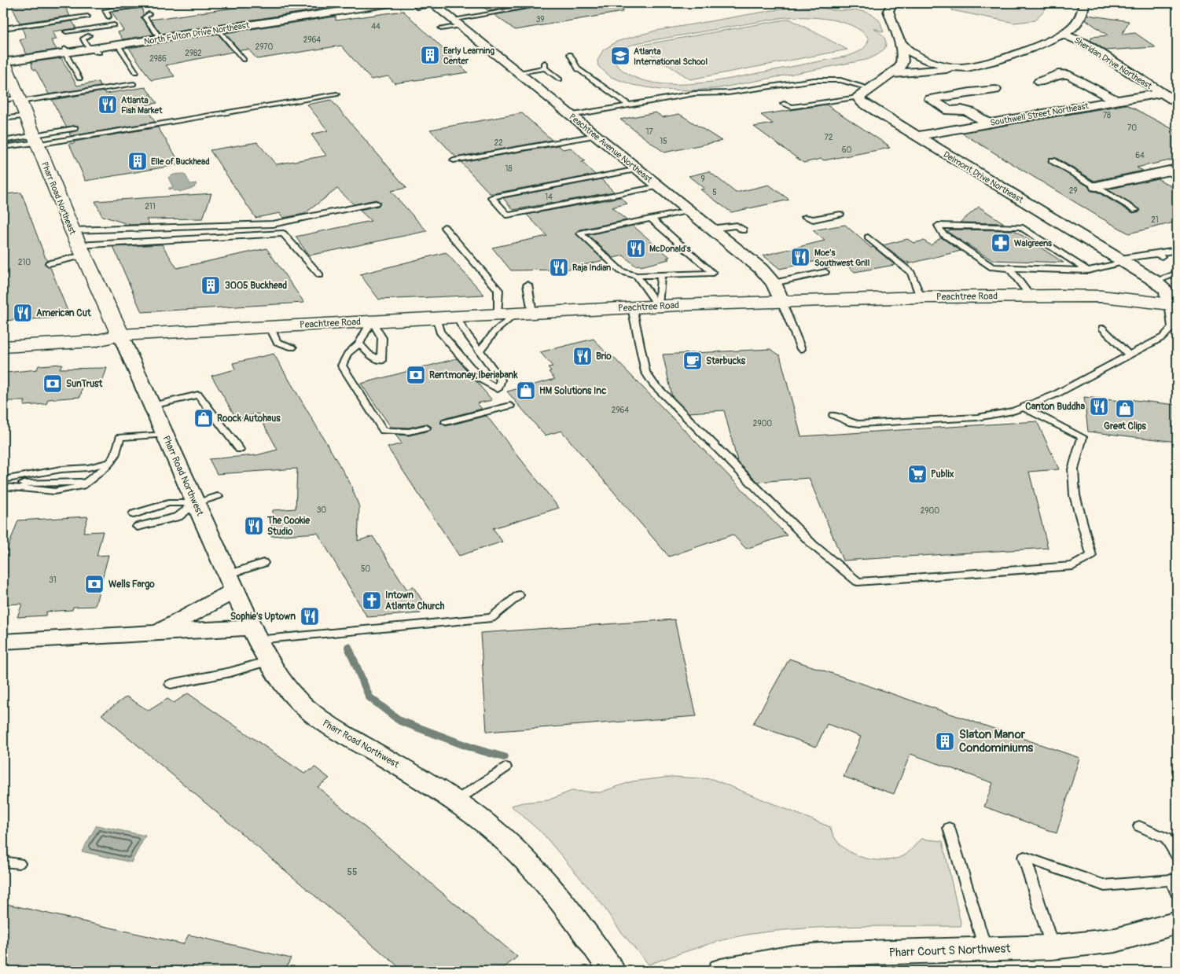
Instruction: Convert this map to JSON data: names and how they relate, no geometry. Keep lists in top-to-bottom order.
{
  "streets": {
    "main road": ["Pharr Road Northeast", "Peachtree Road"],
    "street": [
      "North Fulton Drive Northeast",
      "Sheridan Drive Northeast",
      "Southwell Street Northeast",
      "Peachtree Avenue Northeast",
      "Delmont Drive Northeast",
      "Pharr Road Northwest",
      "Pharr Court S Northwest"
    ]
  },
  "crossings": [
    ["North Fulton Drive Northeast", "Pharr Road Northeast"],
    ["Sheridan Drive Northeast", "Southwell Street Northeast"],
    ["Southwell Street Northeast", "Delmont Drive Northeast"],
    ["Peachtree Avenue Northeast", "Peachtree Road"],
    ["Delmont Drive Northeast", "Peachtree Road"],
    ["Pharr Road Northeast", "Peachtree Road"],
    ["Pharr Road Northeast", "Pharr Road Northwest"],
    ["Peachtree Road", "Pharr Road Northwest"]
  ],
  "places": {
    "building": [
      "Early Learning Center",
      "Elle of Buckhead",
      "3005 Buckhead",
      "Slaton Manor Condominiums"
    ],
    "school or university": ["Atlanta International School"],
    "restaurant": [
      "Atlanta Fish Market",
      "McDonald's",
      "Moe's Southwest Grill",
      "Raja Indian",
      "American Cut",
      "Brio",
      "Canton Buddha",
      "The Cookie Studio",
      "Sophie's Uptown"
    ],
    "pharmacy": ["Walgreens"],
    "cafe": ["Starbucks"],
    "bank": ["Rentmoney;Iberiabank", "SunTrust", "Wells Fargo"],
    "shop": ["HM Solutions Inc", "Great Clips", "Roock Autohaus"],
    "supermarket": ["Publix"],
    "church": ["Intown Atlanta Church"]
  },
  "house_numbers": [
    "39",
    "44",
    "2964",
    "2970",
    "2982",
    "2986",
    "78",
    "70",
    "17",
    "72",
    "15",
    "22",
    "60",
    "64",
    "18",
    "9",
    "29",
    "5",
    "14",
    "211",
    "21",
    "210",
    "2964",
    "2900",
    "30",
    "2900",
    "50",
    "31",
    "55"
  ]
}
